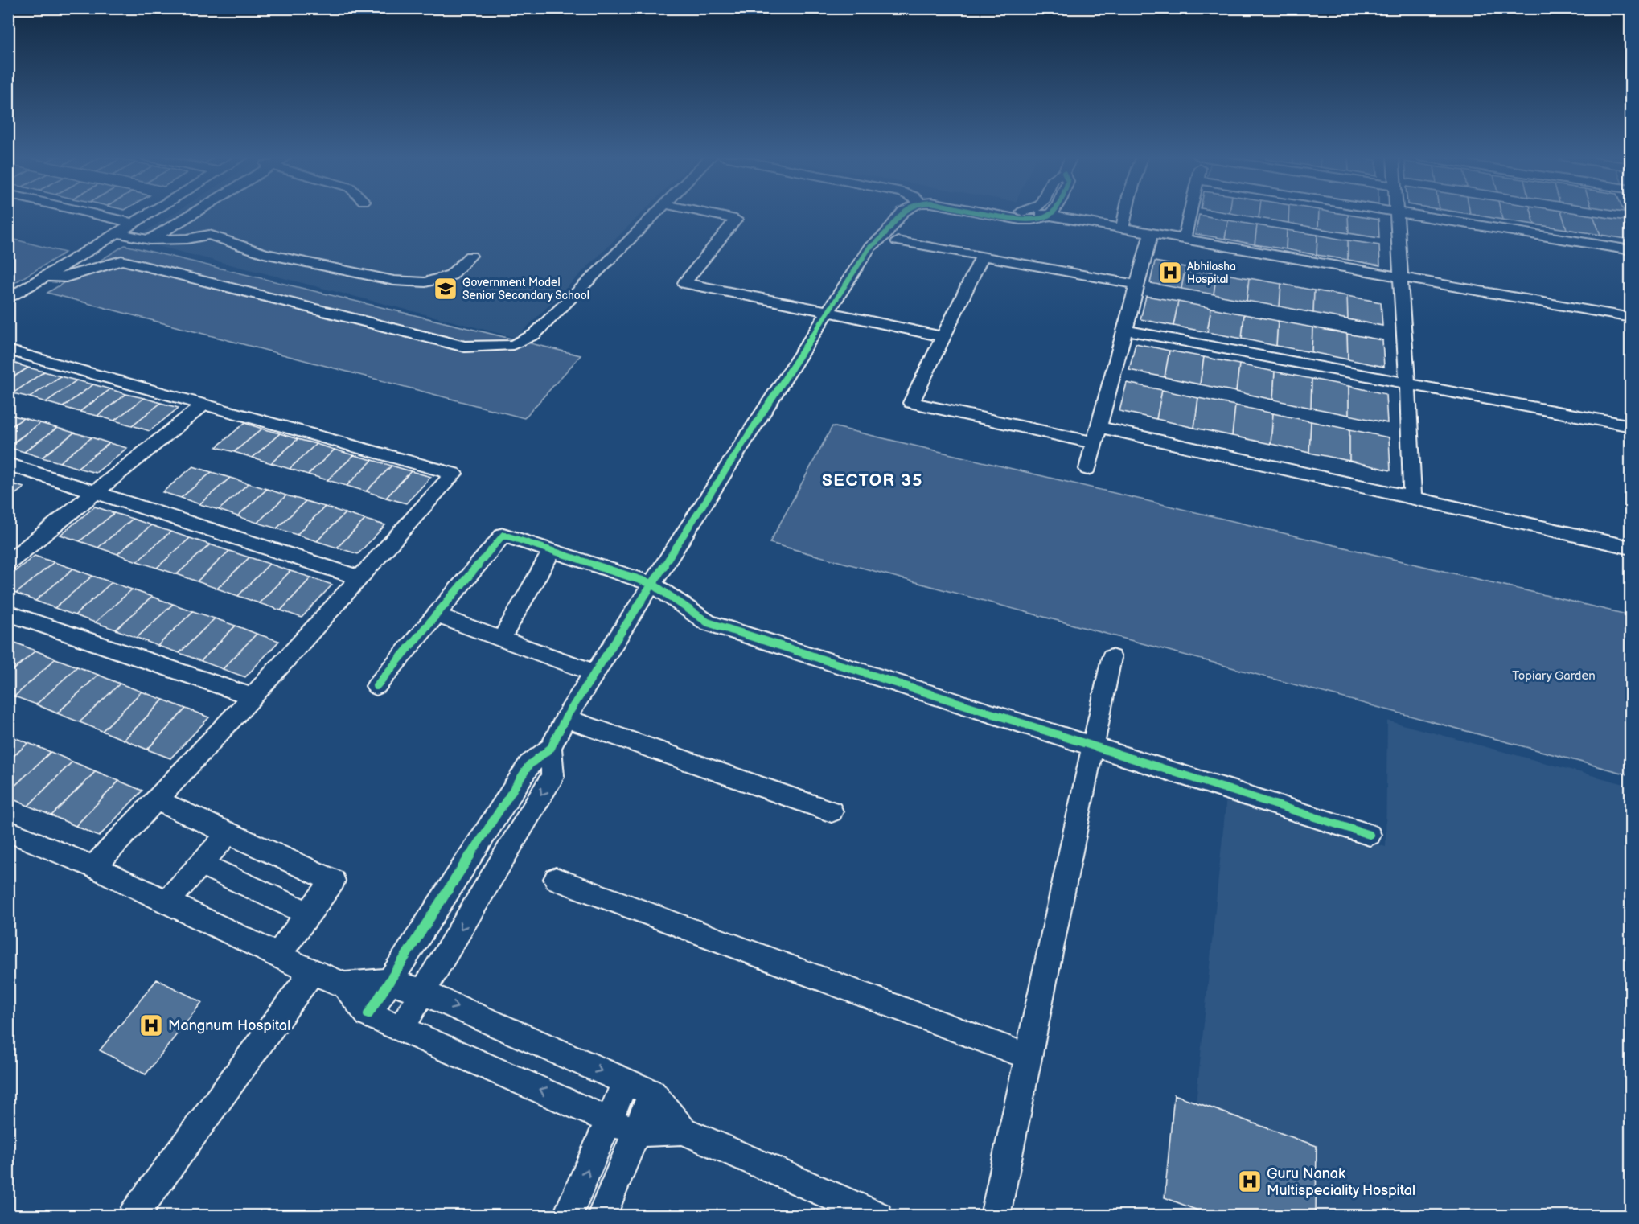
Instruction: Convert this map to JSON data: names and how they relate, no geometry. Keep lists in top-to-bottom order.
{
  "districts": ["SECTOR 35"],
  "parks": ["Topiary Garden"],
  "places": {
    "hospital": ["Abhilasha Hospital", "Mangnum Hospital", "Guru Nanak Multispeciality Hospital"],
    "school or university": ["Government Model Senior Secondary School"]
  }
}
